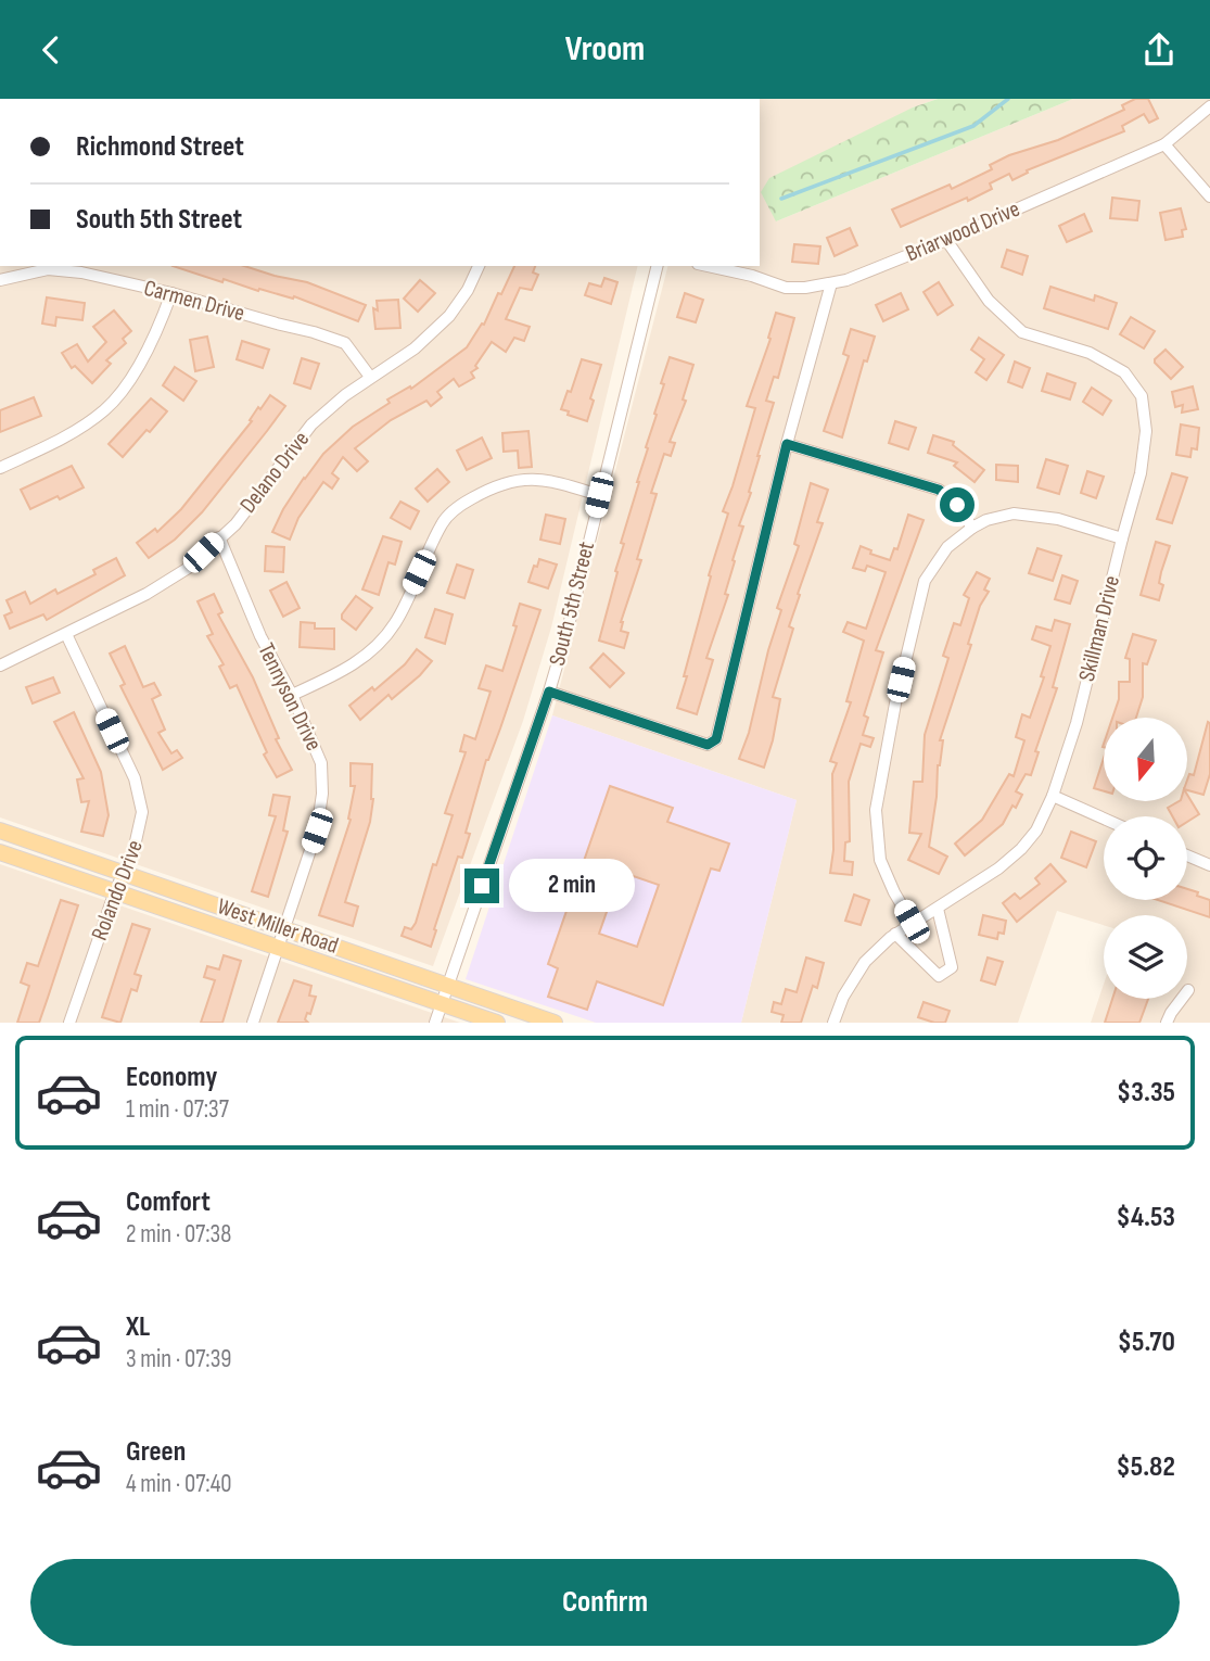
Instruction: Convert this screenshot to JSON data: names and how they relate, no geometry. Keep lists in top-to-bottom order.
{
  "streets": {
    "main road": ["West Miller Road"],
    "street": [
      "Briarwood Drive",
      "Carmen Drive",
      "Delano Drive",
      "South 5th Street",
      "Skillman Drive",
      "Tennyson Drive",
      "Rolando Drive"
    ]
  },
  "crossings": [
    ["Briarwood Drive", "Skillman Drive"],
    ["Carmen Drive", "Delano Drive"],
    ["Delano Drive", "Tennyson Drive"],
    ["Delano Drive", "Rolando Drive"],
    ["South 5th Street", "West Miller Road"],
    ["Tennyson Drive", "West Miller Road"],
    ["Rolando Drive", "West Miller Road"]
  ],
  "north": "bottom",
  "page": {
    "header": "Vroom",
    "banner": ["Richmond Street", "South 5th Street"],
    "bubble": "2 min",
    "list": [
      {
        "name": "Economy",
        "note": "1 min · 07:37",
        "value": "$3.35"
      },
      {
        "name": "Comfort",
        "note": "2 min · 07:38",
        "value": "$4.53"
      },
      {
        "name": "XL",
        "note": "3 min · 07:39",
        "value": "$5.70"
      },
      {
        "name": "Green",
        "note": "4 min · 07:40",
        "value": "$5.82"
      }
    ],
    "buttons": "Confirm"
  }
}
